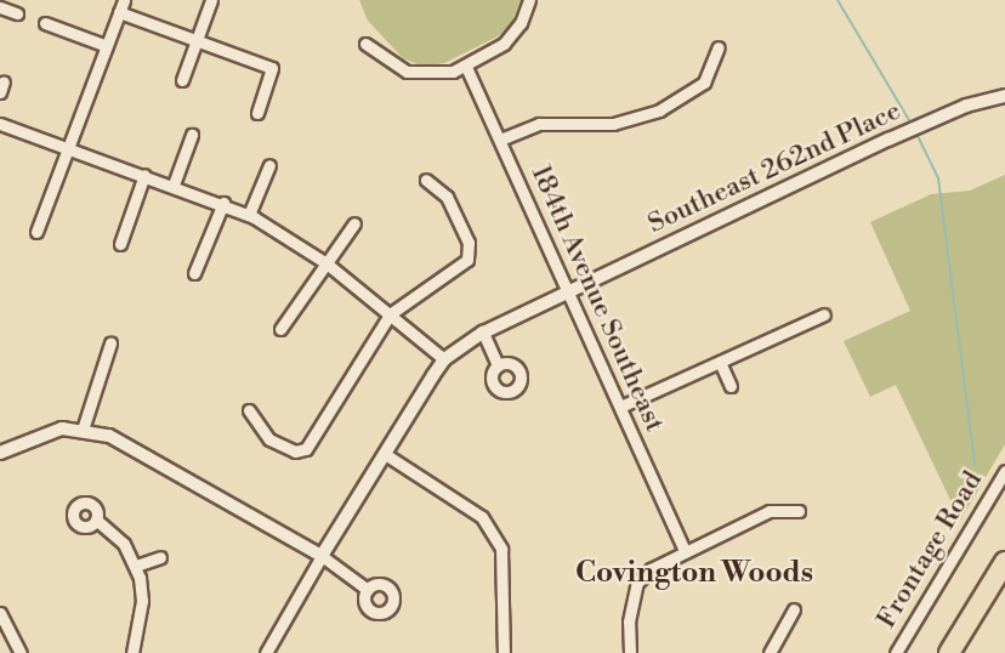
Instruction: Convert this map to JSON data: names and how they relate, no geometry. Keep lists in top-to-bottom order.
{
  "streets": {
    "street": ["Southeast 262nd Place", "184th Avenue Southeast", "Frontage Road"]
  },
  "crossings": [
    ["Southeast 262nd Place", "184th Avenue Southeast"]
  ],
  "districts": ["Covington Woods"]
}
